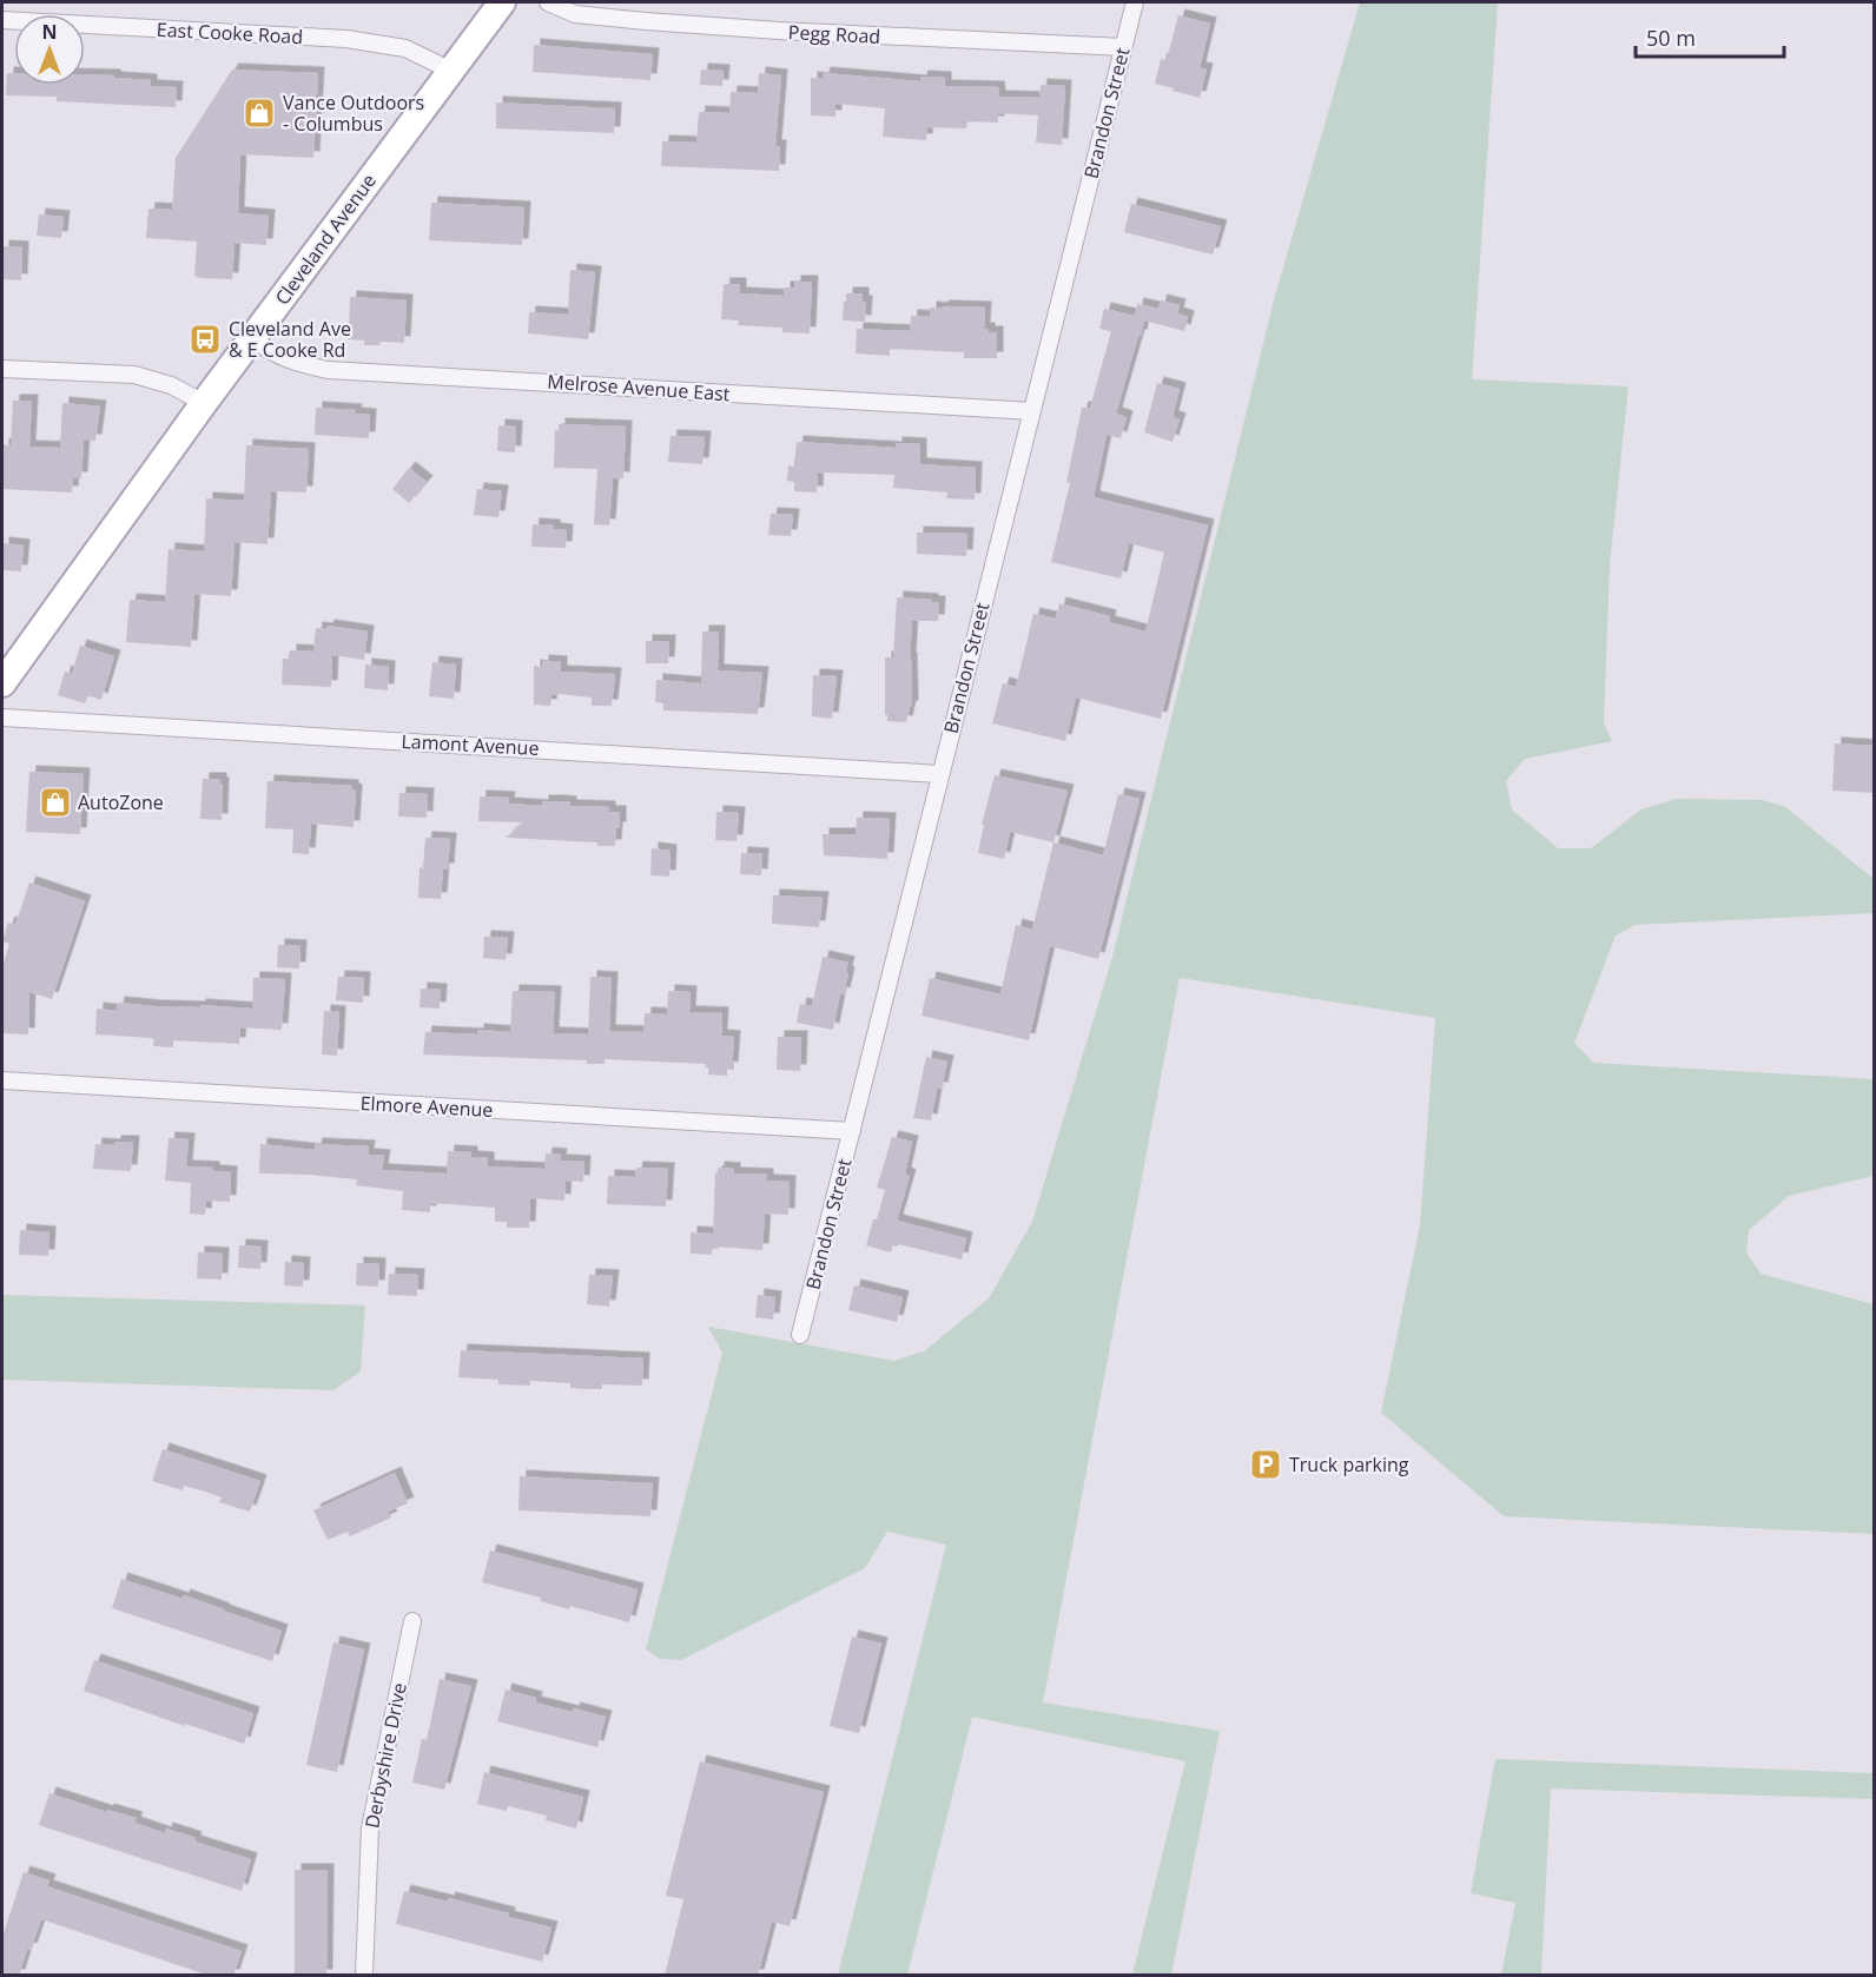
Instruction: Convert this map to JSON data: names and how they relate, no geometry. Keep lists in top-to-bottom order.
{
  "streets": {
    "main road": ["Cleveland Avenue"],
    "street": [
      "East Cooke Road",
      "Pegg Road",
      "Brandon Street",
      "Melrose Avenue East",
      "Lamont Avenue",
      "Elmore Avenue",
      "Derbyshire Drive"
    ]
  },
  "crossings": [
    ["East Cooke Road", "Cleveland Avenue"],
    ["Pegg Road", "Brandon Street"],
    ["Brandon Street", "Melrose Avenue East"],
    ["Brandon Street", "Lamont Avenue"],
    ["Brandon Street", "Elmore Avenue"],
    ["Cleveland Avenue", "Melrose Avenue East"]
  ],
  "places": {
    "shop": ["Vance Outdoors - Columbus", "AutoZone"],
    "bus stop": ["Cleveland Ave & E Cooke Rd"],
    "parking": ["Truck parking"]
  },
  "scale_bar": "50 m",
  "north": "top"
}
